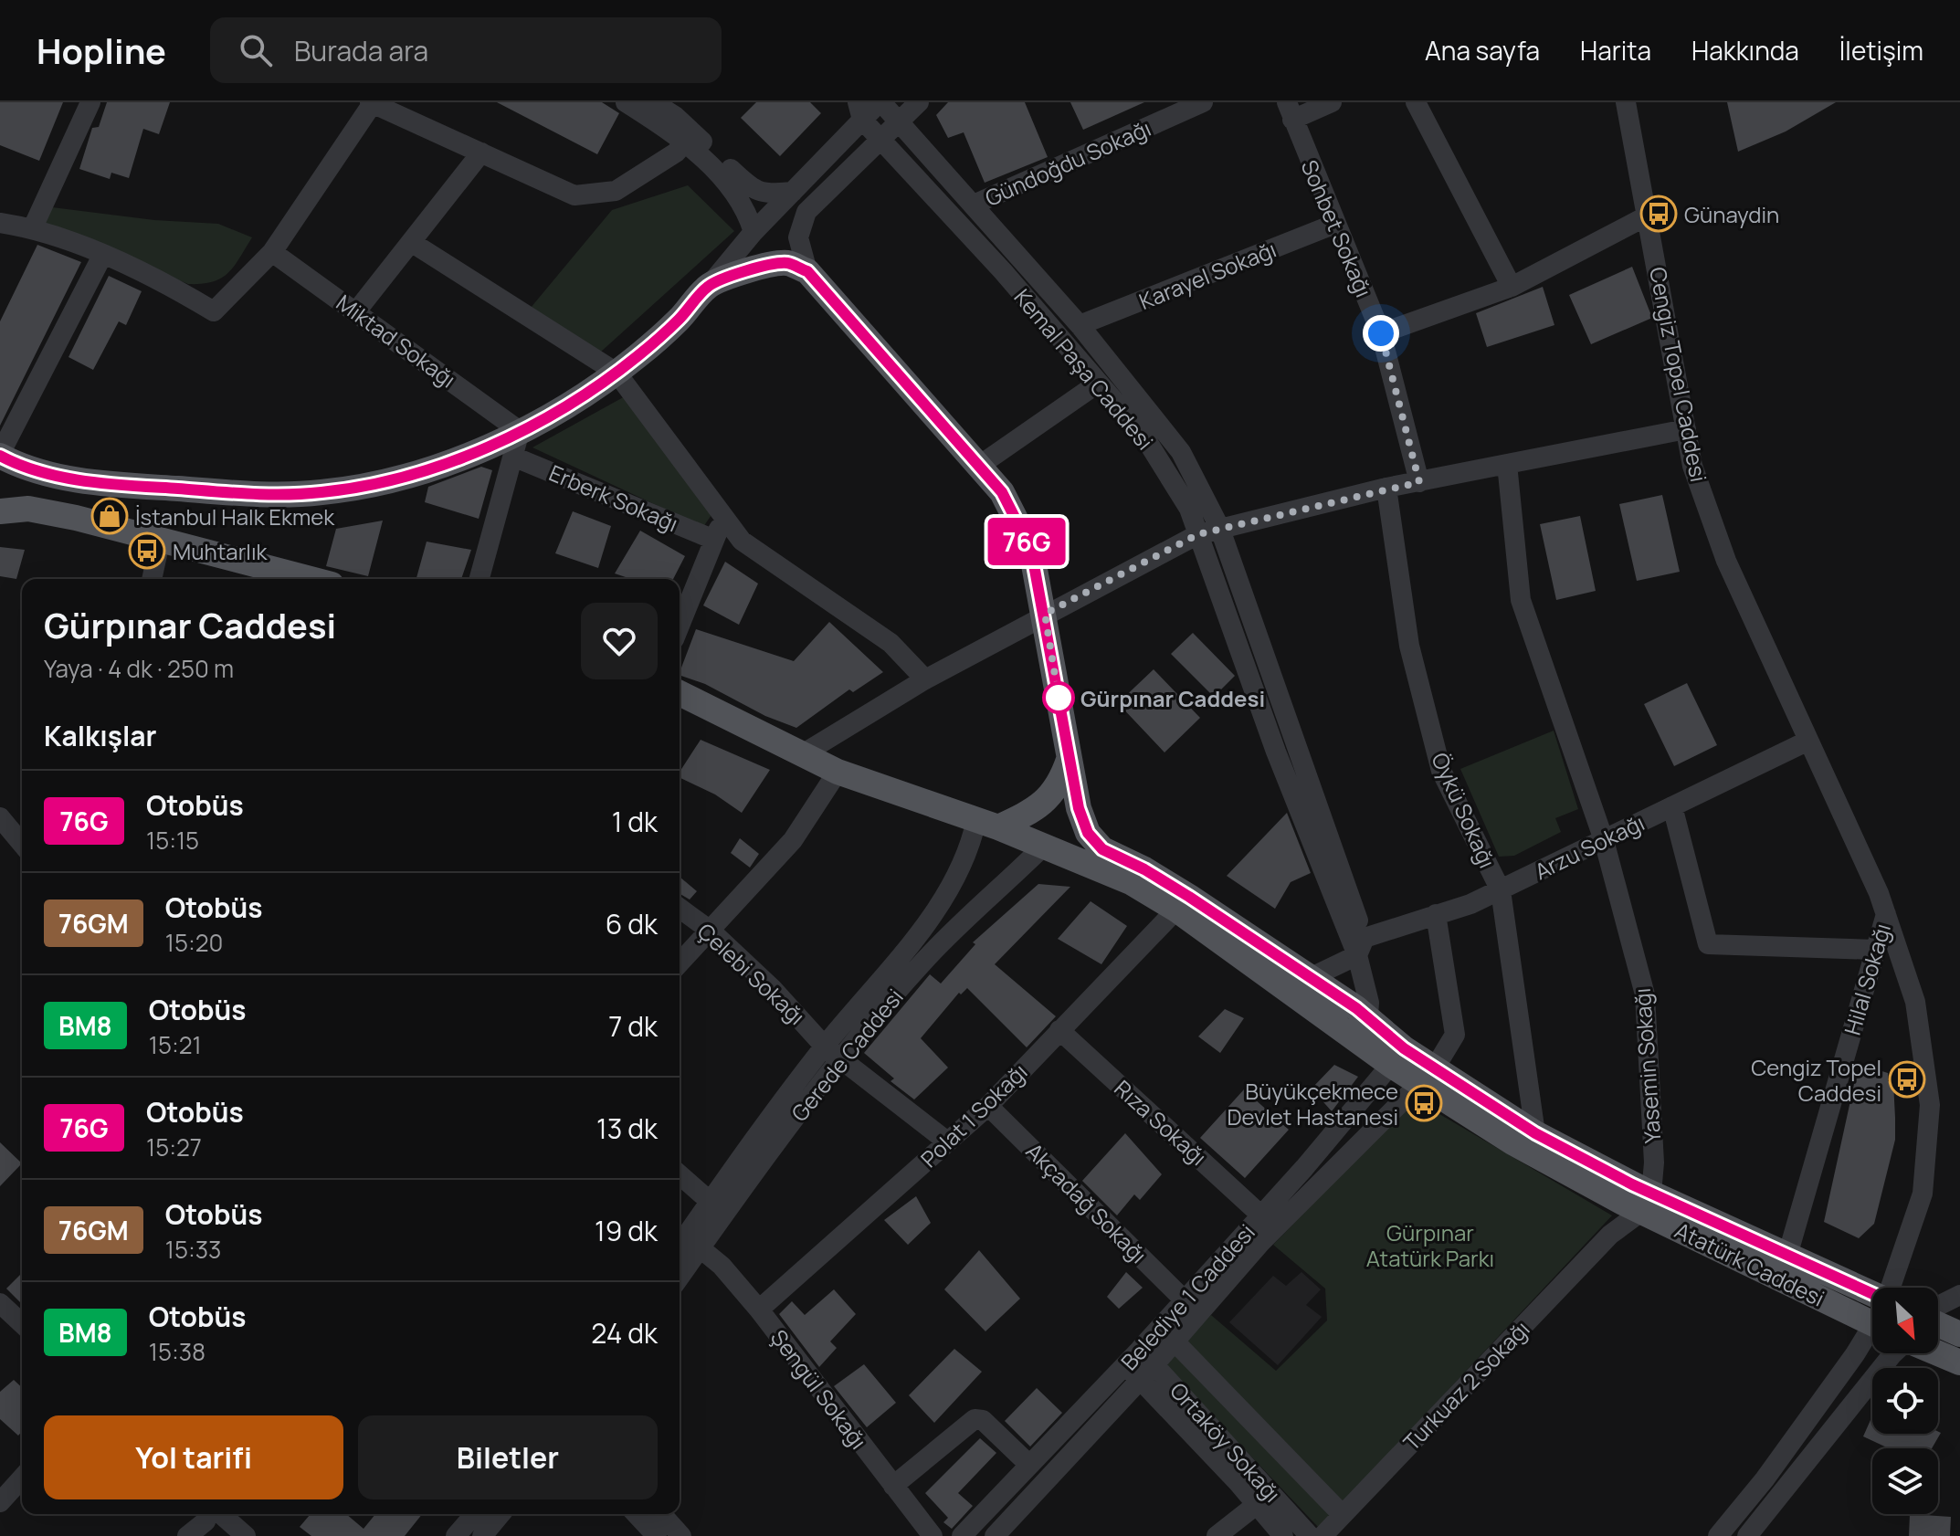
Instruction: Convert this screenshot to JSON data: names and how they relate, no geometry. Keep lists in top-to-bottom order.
{
  "streets": {
    "main road": ["Atatürk Caddesi"],
    "street": [
      "Gündoğdu Sokağı",
      "Sohbet Sokağı",
      "Karayel Sokağı",
      "Miktad Sokağı",
      "Kemal Paşa Caddesi",
      "Cengiz Topel Caddesi",
      "Erberk Sokağı",
      "Öykü Sokağı",
      "Arzu Sokağı",
      "Çelebi Sokağı",
      "Hilal Sokağı",
      "Gerede Caddesi",
      "Yasemin Sokağı",
      "Polat 1 Sokağı",
      "Rıza Sokağı",
      "Akçadağ Sokağı",
      "Belediye 1 Caddesi",
      "Turkuaz 2 Sokağı",
      "Şengül Sokağı",
      "Ortaköy Sokağı"
    ]
  },
  "crossings": [
    ["Gündoğdu Sokağı", "Kemal Paşa Caddesi"],
    ["Sohbet Sokağı", "Karayel Sokağı"],
    ["Karayel Sokağı", "Kemal Paşa Caddesi"],
    ["Kemal Paşa Caddesi", "Arzu Sokağı"],
    ["Kemal Paşa Caddesi", "Atatürk Caddesi"],
    ["Kemal Paşa Caddesi", "Belediye 1 Caddesi"],
    ["Cengiz Topel Caddesi", "Arzu Sokağı"],
    ["Cengiz Topel Caddesi", "Hilal Sokağı"],
    ["Öykü Sokağı", "Arzu Sokağı"],
    ["Öykü Sokağı", "Atatürk Caddesi"],
    ["Arzu Sokağı", "Yasemin Sokağı"],
    ["Arzu Sokağı", "Atatürk Caddesi"],
    ["Arzu Sokağı", "Belediye 1 Caddesi"],
    ["Çelebi Sokağı", "Gerede Caddesi"],
    ["Çelebi Sokağı", "Polat 1 Sokağı"],
    ["Hilal Sokağı", "Atatürk Caddesi"],
    ["Gerede Caddesi", "Atatürk Caddesi"],
    ["Gerede Caddesi", "Şengül Sokağı"],
    ["Yasemin Sokağı", "Atatürk Caddesi"],
    ["Yasemin Sokağı", "Turkuaz 2 Sokağı"],
    ["Polat 1 Sokağı", "Rıza Sokağı"],
    ["Polat 1 Sokağı", "Akçadağ Sokağı"],
    ["Polat 1 Sokağı", "Atatürk Caddesi"],
    ["Polat 1 Sokağı", "Şengül Sokağı"],
    ["Rıza Sokağı", "Belediye 1 Caddesi"],
    ["Akçadağ Sokağı", "Belediye 1 Caddesi"],
    ["Atatürk Caddesi", "Belediye 1 Caddesi"],
    ["Atatürk Caddesi", "Turkuaz 2 Sokağı"],
    ["Belediye 1 Caddesi", "Ortaköy Sokağı"]
  ],
  "parks": ["Gürpınar Atatürk Parkı"],
  "places": {
    "bus stop": [
      "Günaydin",
      "Muhtarlık",
      "Cengiz Topel Caddesi",
      "Büyükçekmece Devlet Hastanesi"
    ],
    "shop": ["İstanbul Halk Ekmek"],
    "other": ["Gürpınar Caddesi"]
  },
  "lines": ["bus line 76G"],
  "north": "bottom right",
  "page": {
    "header": "Hopline",
    "search": "Burada ara",
    "nav": [
      "Ana sayfa",
      "Harita",
      "Hakkında",
      "İletişim"
    ],
    "on_map": "76G",
    "heading": [
      ["Gürpınar Caddesi", "Yaya · 4 dk · 250 m"],
      "Kalkışlar"
    ],
    "list": [
      {
        "mark": "76G",
        "name": "Otobüs",
        "note": "15:15",
        "value": "1 dk"
      },
      {
        "mark": "76GM",
        "name": "Otobüs",
        "note": "15:20",
        "value": "6 dk"
      },
      {
        "mark": "BM8",
        "name": "Otobüs",
        "note": "15:21",
        "value": "7 dk"
      },
      {
        "mark": "76G",
        "name": "Otobüs",
        "note": "15:27",
        "value": "13 dk"
      },
      {
        "mark": "76GM",
        "name": "Otobüs",
        "note": "15:33",
        "value": "19 dk"
      },
      {
        "mark": "BM8",
        "name": "Otobüs",
        "note": "15:38",
        "value": "24 dk"
      }
    ],
    "buttons": ["Yol tarifi", "Biletler"]
  }
}
